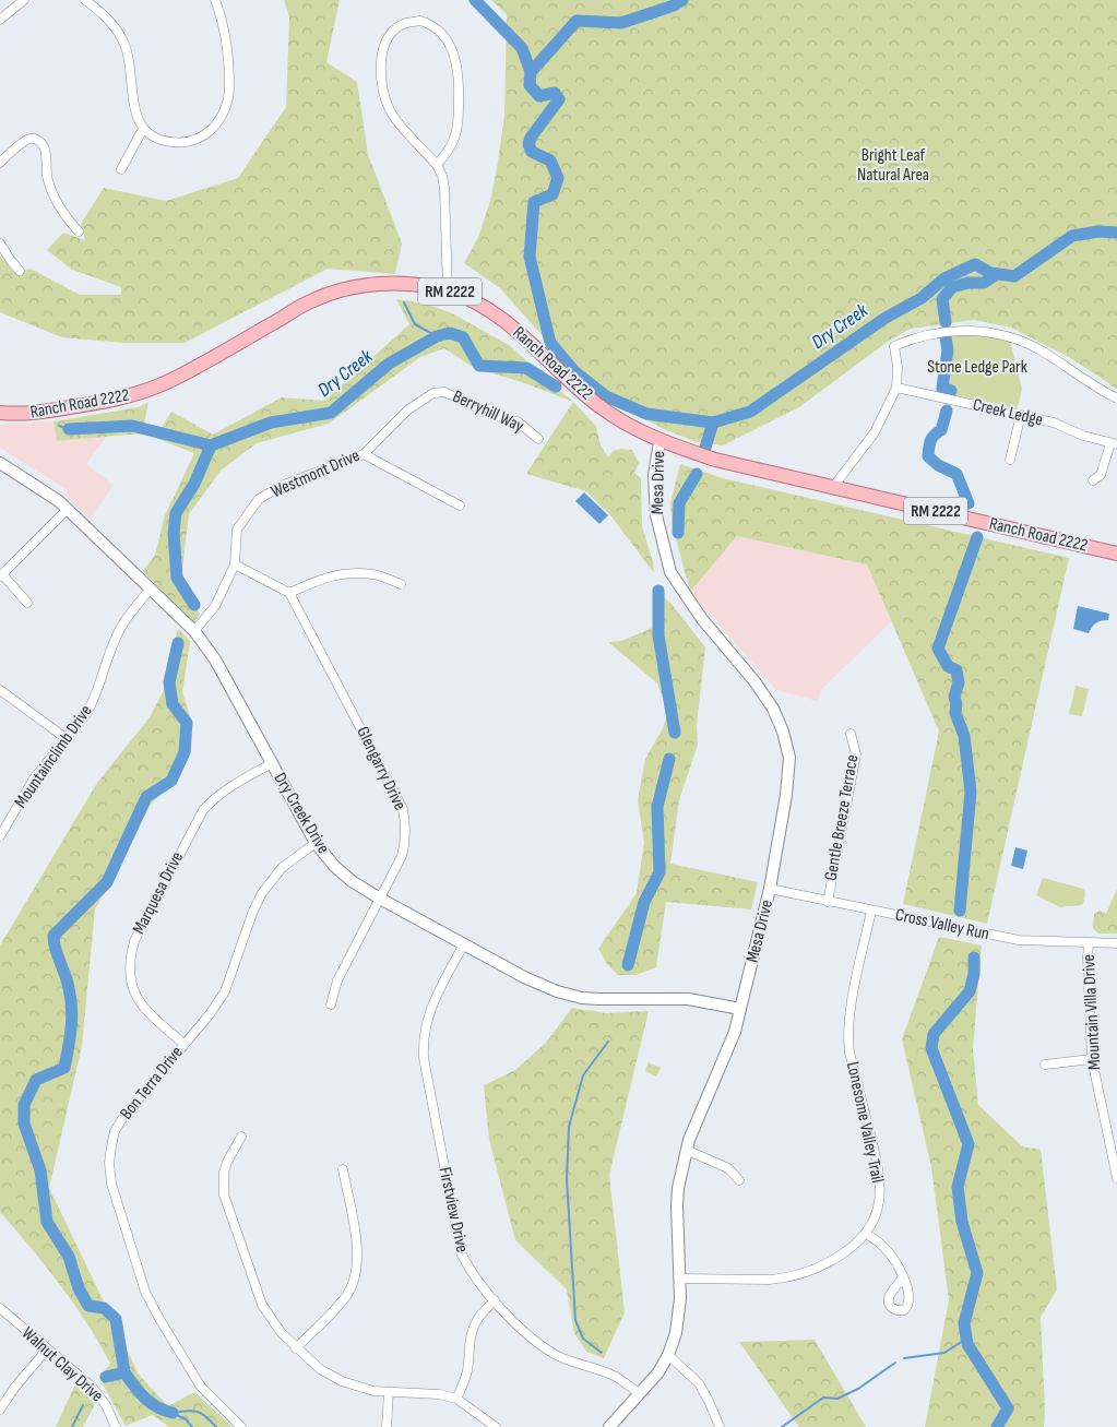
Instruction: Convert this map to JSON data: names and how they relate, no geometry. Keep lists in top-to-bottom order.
{
  "streets": {
    "main road": ["RM 2222", "Ranch Road 2222"],
    "street": [
      "Berryhill Way",
      "Creek Ledge",
      "Westmont Drive",
      "Mesa Drive",
      "Mountainclimb Drive",
      "Glengarry Drive",
      "Dry Creek Drive",
      "Gentle Breeze Terrace",
      "Marquesa Drive",
      "Cross Valley Run",
      "Mountain Villa Drive",
      "Bon Terra Drive",
      "Lonesome Valley Trail",
      "Firstview Drive",
      "Walnut Clay Drive"
    ]
  },
  "crossings": [
    ["Ranch Road 2222", "Mesa Drive"],
    ["Berryhill Way", "Westmont Drive"],
    ["Westmont Drive", "Dry Creek Drive"],
    ["Mesa Drive", "Dry Creek Drive"],
    ["Mesa Drive", "Cross Valley Run"],
    ["Mesa Drive", "Lonesome Valley Trail"],
    ["Mesa Drive", "Firstview Drive"],
    ["Mountainclimb Drive", "Dry Creek Drive"],
    ["Glengarry Drive", "Dry Creek Drive"],
    ["Dry Creek Drive", "Marquesa Drive"],
    ["Dry Creek Drive", "Bon Terra Drive"],
    ["Dry Creek Drive", "Firstview Drive"],
    ["Gentle Breeze Terrace", "Cross Valley Run"],
    ["Marquesa Drive", "Bon Terra Drive"],
    ["Cross Valley Run", "Mountain Villa Drive"],
    ["Cross Valley Run", "Lonesome Valley Trail"]
  ],
  "water": ["Dry Creek"],
  "parks": ["Bright Leaf Natural Area", "Stone Ledge Park"]
}
